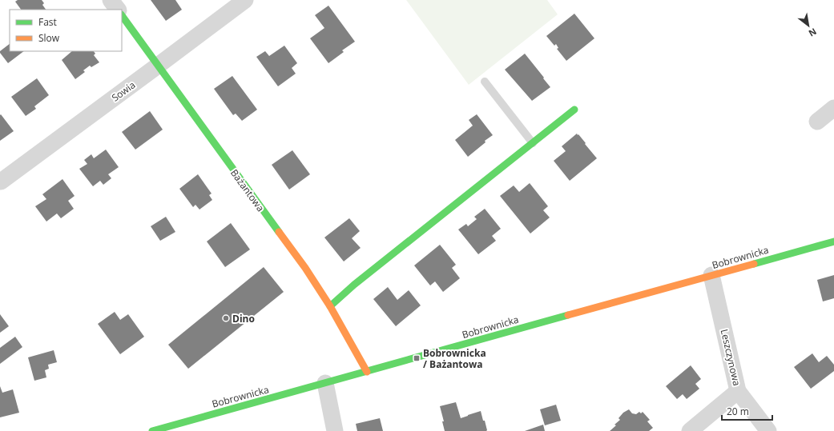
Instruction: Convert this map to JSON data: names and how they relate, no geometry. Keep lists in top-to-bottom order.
{
  "streets": {
    "street": [
      "Sowia",
      "Bażantowa",
      "Bobrownicka",
      "Leszczynowa"
    ]
  },
  "crossings": [
    ["Sowia", "Bażantowa"],
    ["Bażantowa", "Bobrownicka"],
    ["Bobrownicka", "Leszczynowa"]
  ],
  "places": {
    "other": ["Dino"],
    "transit": ["Bobrownicka / Bażantowa"]
  },
  "legend": ["Fast", "Slow"],
  "scale_bar": "20 m",
  "north": "bottom right"
}
